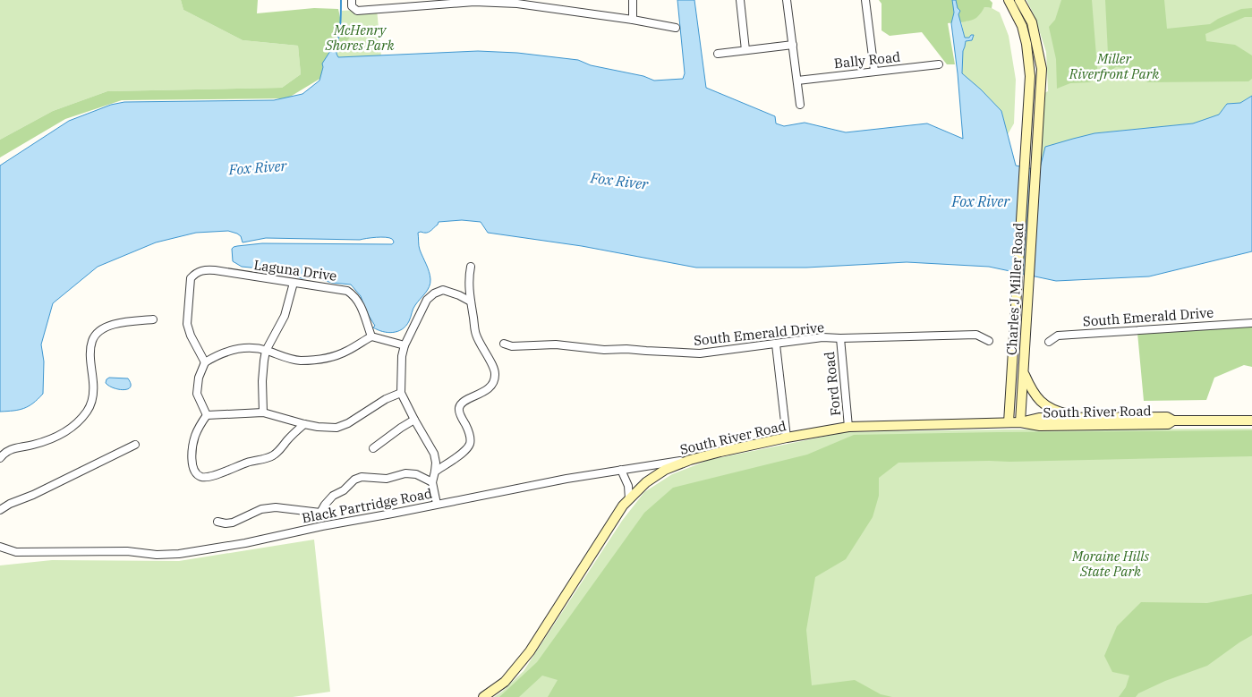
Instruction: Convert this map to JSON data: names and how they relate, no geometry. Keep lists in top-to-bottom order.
{
  "streets": {
    "street": [
      "Bally Road",
      "Laguna Drive",
      "Charles J Miller Road",
      "South Emerald Drive",
      "Ford Road",
      "South River Road",
      "Black Partridge Road"
    ]
  },
  "crossings": [
    ["Charles J Miller Road", "South River Road"],
    ["South Emerald Drive", "Ford Road"],
    ["Ford Road", "South River Road"],
    ["South River Road", "Black Partridge Road"]
  ],
  "water": ["Fox River"],
  "parks": ["McHenry Shores Park", "Miller Riverfront Park", "Moraine Hills State Park"]
}
